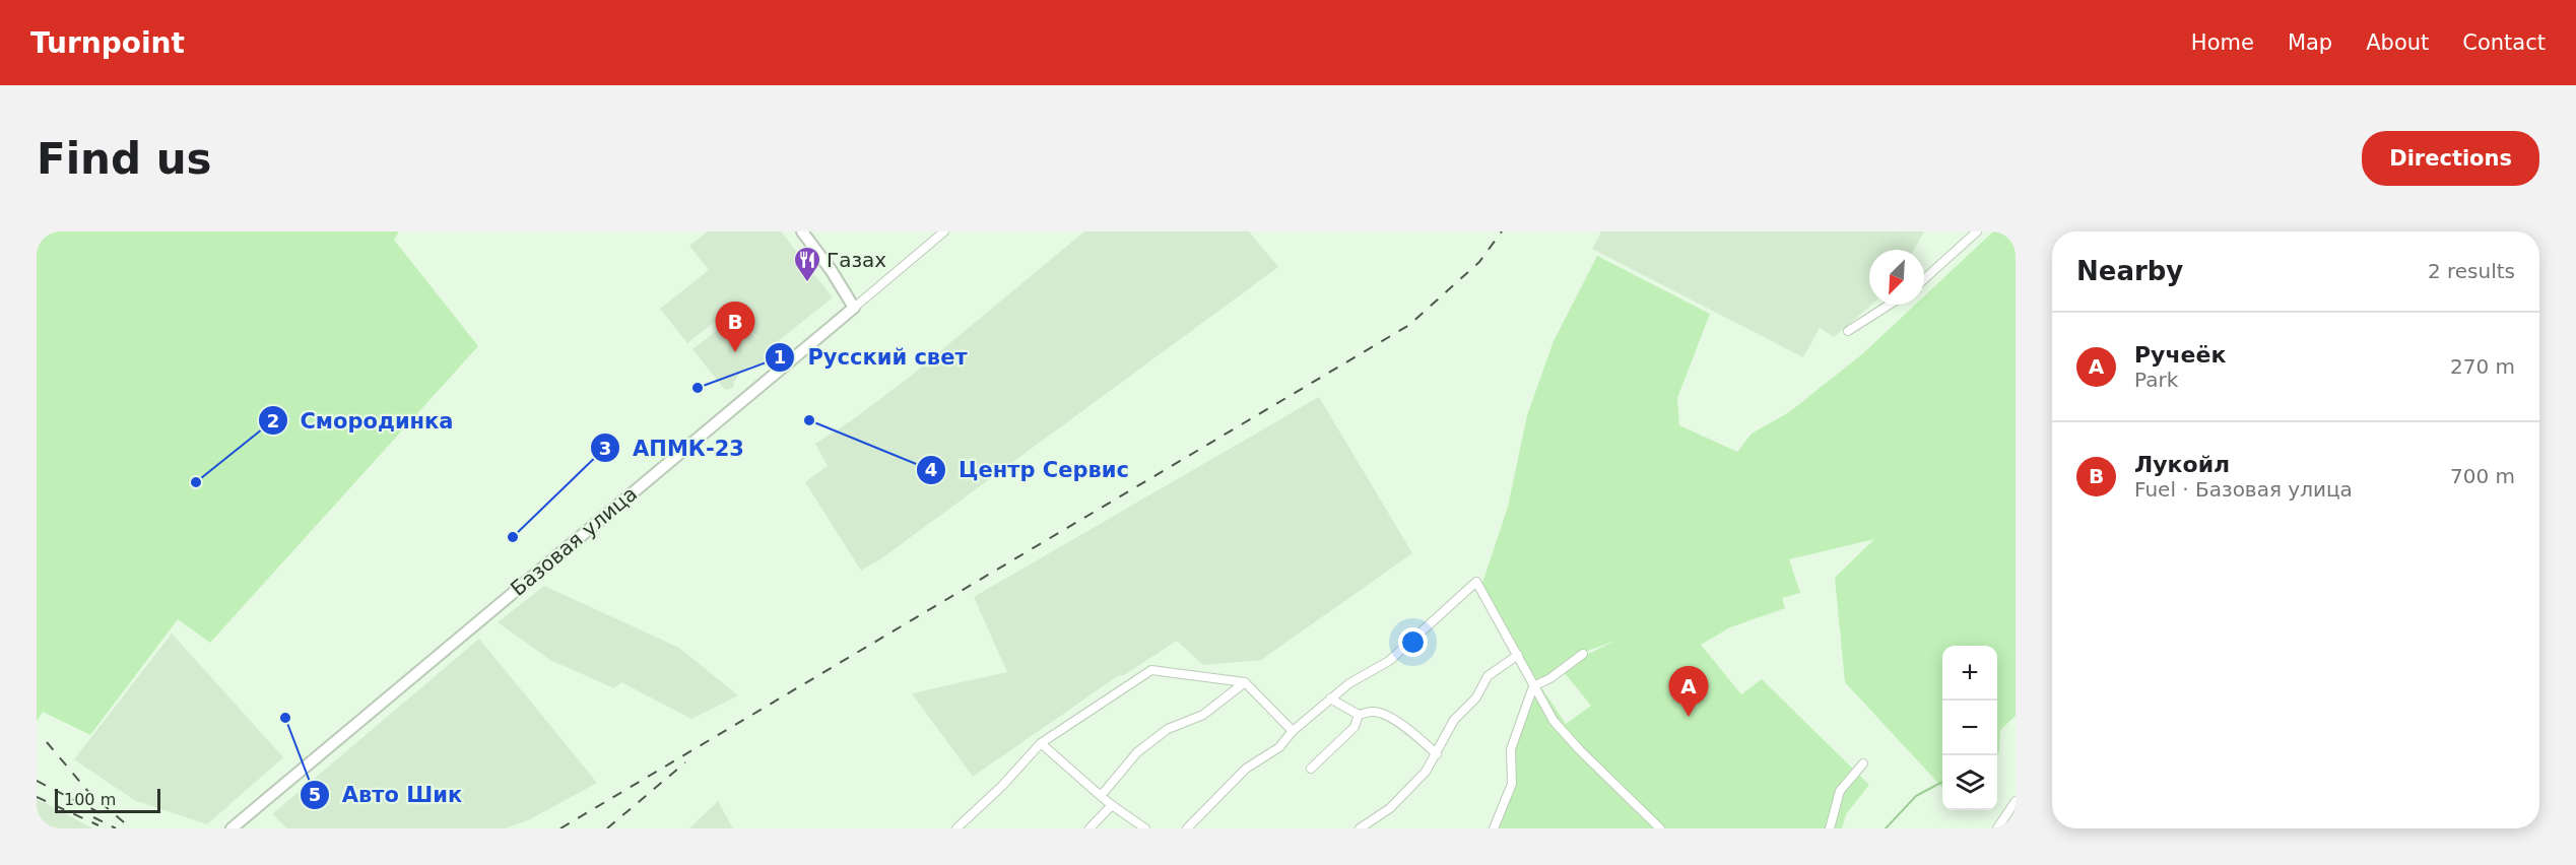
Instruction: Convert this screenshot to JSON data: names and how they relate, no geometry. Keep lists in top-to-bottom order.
{
  "streets": {
    "main road": ["Базовая улица"]
  },
  "places": {
    "restaurant": ["Газах"],
    "other": [
      "Русский свет",
      "Центр Сервис",
      "Смородинка",
      "АПМК-23",
      "Авто Шик"
    ]
  },
  "scale_bar": "100 m",
  "north": "bottom left",
  "page": {
    "header": "Turnpoint",
    "nav": [
      "Home",
      "Map",
      "About",
      "Contact"
    ],
    "buttons": "Directions",
    "title": "Find us",
    "heading": ["Nearby", "2 results"],
    "pins": ["B", "A"],
    "list": [
      {
        "mark": "A",
        "name": "Ручеёк",
        "note": "Park",
        "value": "270 m"
      },
      {
        "mark": "B",
        "name": "Лукойл",
        "note": "Fuel · Базовая улица",
        "value": "700 m"
      }
    ],
    "map_buttons": ["+", "−"],
    "scale": "100 m"
  }
}
